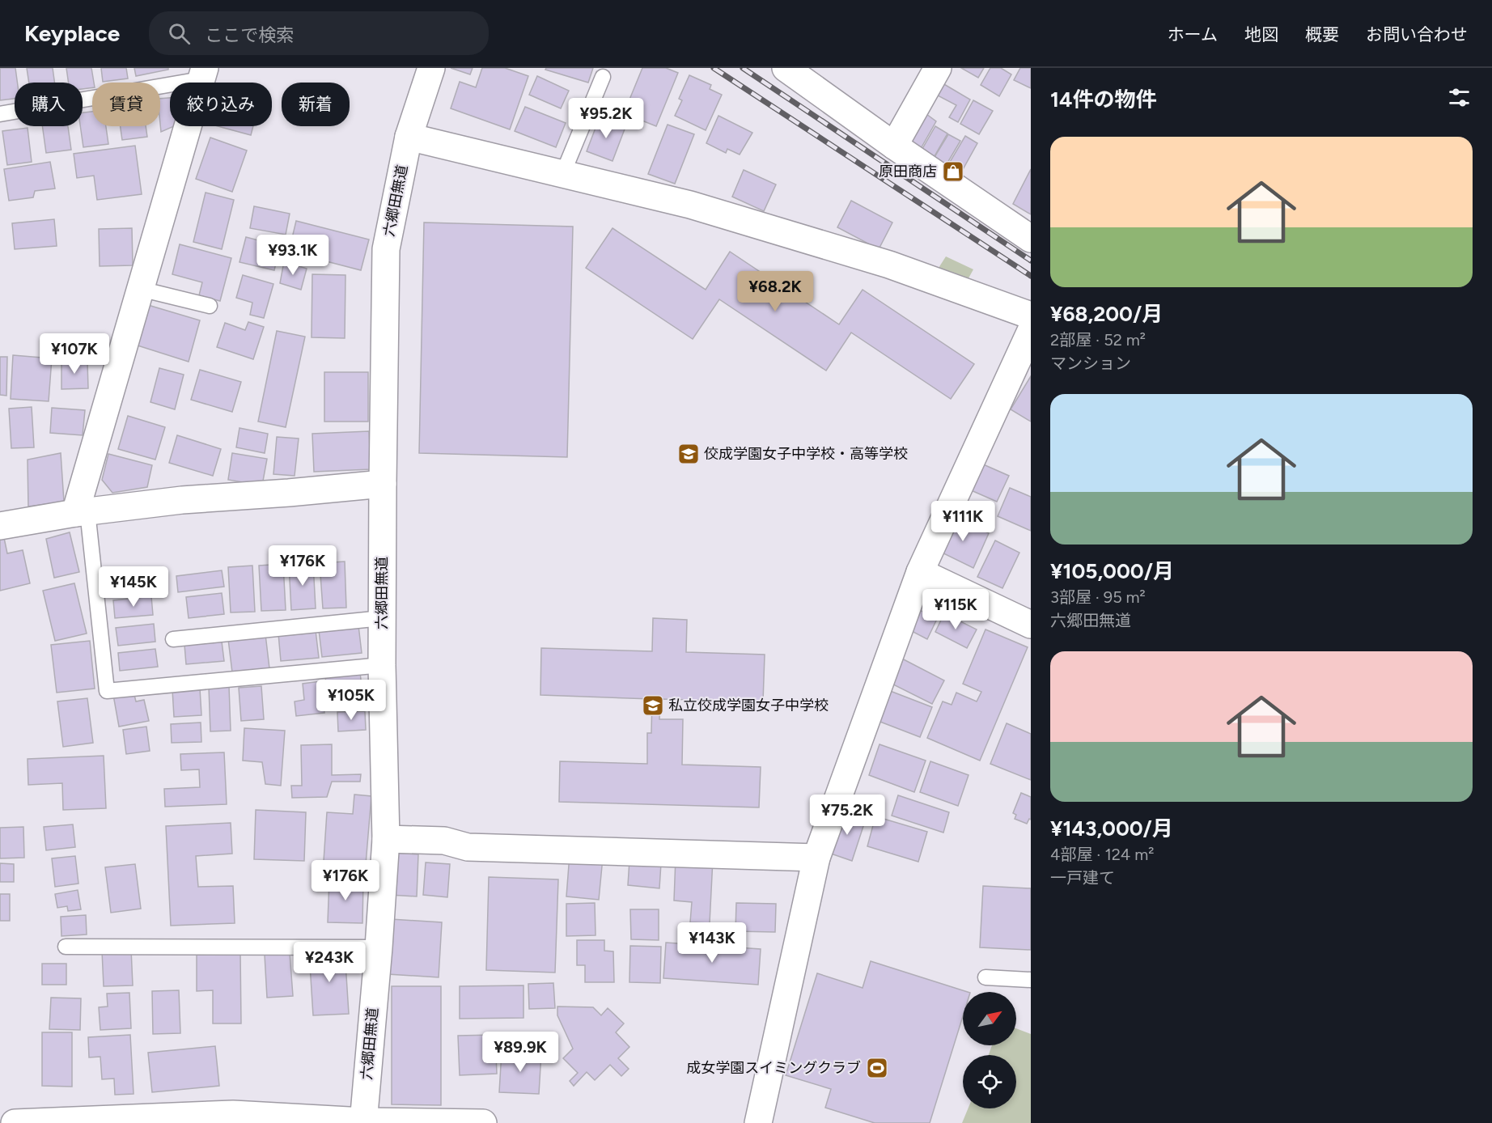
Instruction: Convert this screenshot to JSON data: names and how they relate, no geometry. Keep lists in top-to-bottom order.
{
  "streets": {
    "street": ["六郷田無道"]
  },
  "places": {
    "shop": ["原田商店"],
    "school or university": ["佼成学園女子中学校・高等学校", "私立佼成学園女子中学校"],
    "sports": ["成女学園スイミングクラブ"]
  },
  "north": "top right",
  "page": {
    "header": "Keyplace",
    "search": "ここで検索",
    "nav": [
      "ホーム",
      "地図",
      "概要",
      "お問い合わせ"
    ],
    "heading": "14件の物件",
    "chip": [
      "購入",
      "賃貸",
      "絞り込み",
      "新着"
    ],
    "price": [
      "¥95.2K",
      "¥93.1K",
      "¥68.2K",
      "¥107K",
      "¥111K",
      "¥176K",
      "¥145K",
      "¥115K",
      "¥105K",
      "¥75.2K",
      "¥176K",
      "¥143K",
      "¥243K",
      "¥89.9K"
    ],
    "list": [
      {
        "name": "¥68,200/月",
        "note": "2部屋 · 52 m² · マンション"
      },
      {
        "name": "¥105,000/月",
        "note": "3部屋 · 95 m² · 六郷田無道"
      },
      {
        "name": "¥143,000/月",
        "note": "4部屋 · 124 m² · 一戸建て"
      }
    ]
  }
}
